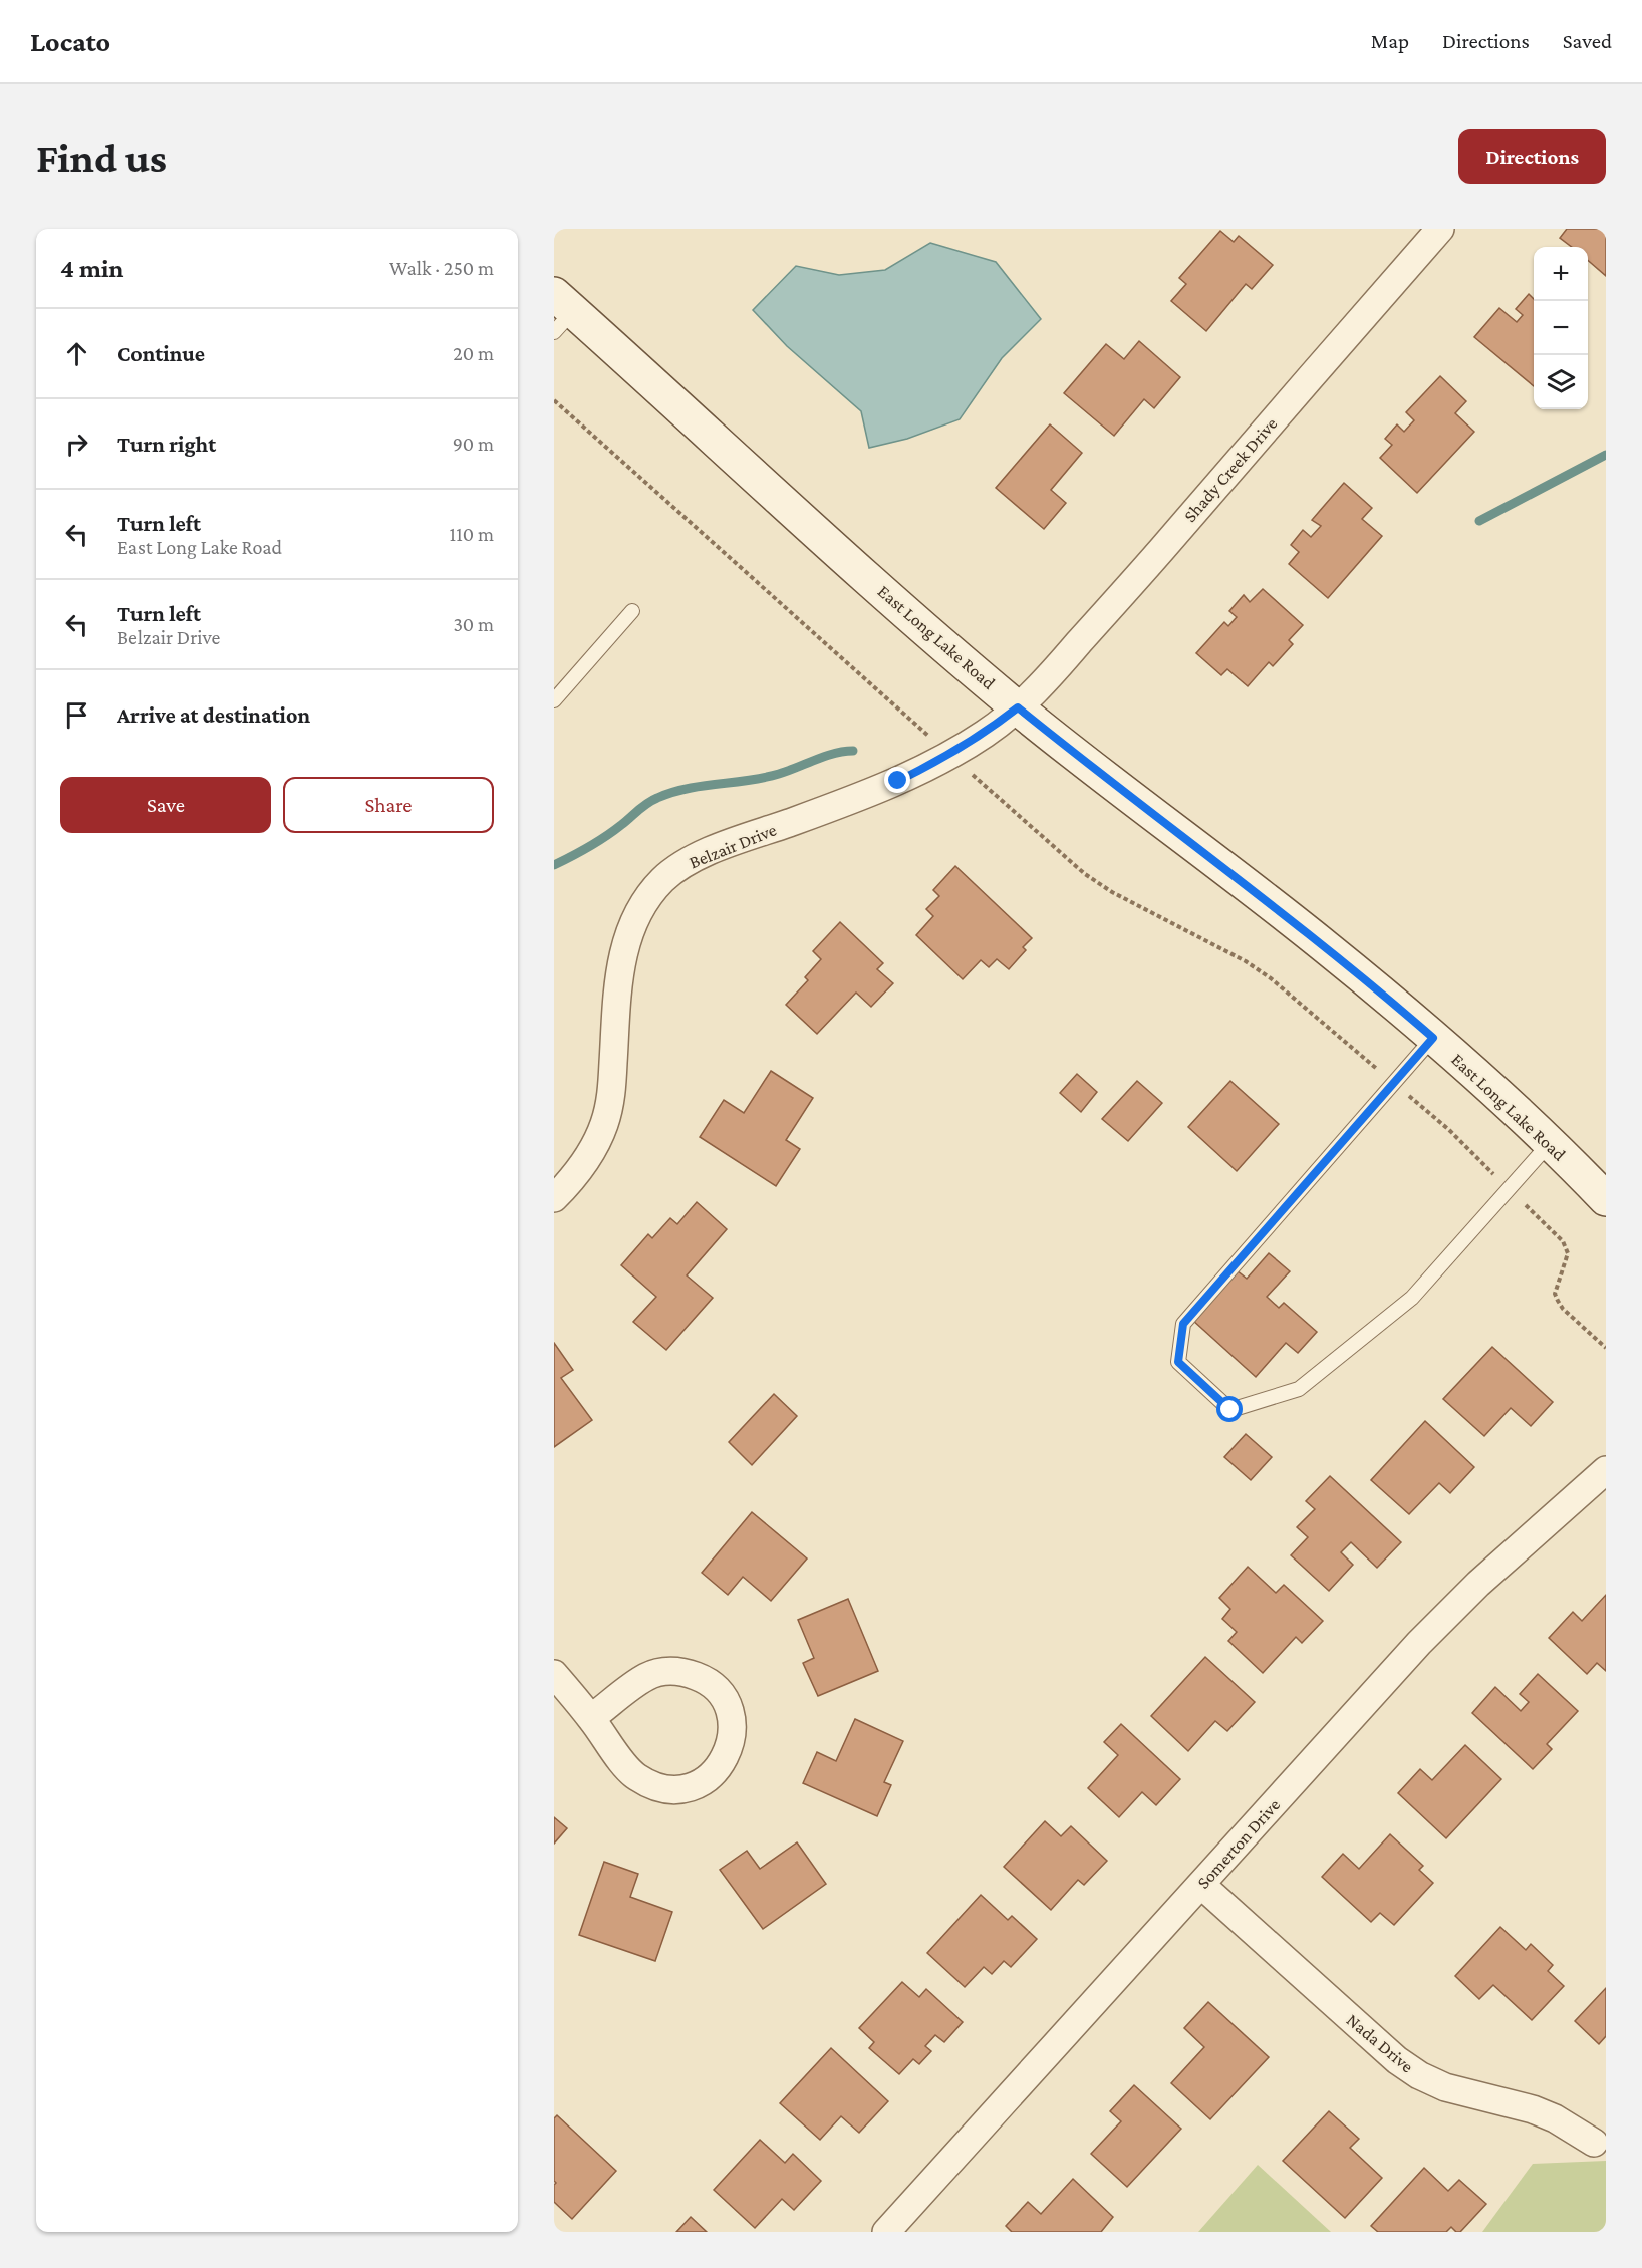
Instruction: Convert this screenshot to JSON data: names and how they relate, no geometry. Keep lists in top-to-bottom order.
{
  "streets": {
    "main road": ["East Long Lake Road"],
    "street": [
      "Shady Creek Drive",
      "Belzair Drive",
      "Somerton Drive",
      "Nada Drive"
    ]
  },
  "crossings": [
    ["Shady Creek Drive", "East Long Lake Road"],
    ["Shady Creek Drive", "Belzair Drive"],
    ["East Long Lake Road", "Belzair Drive"],
    ["Somerton Drive", "Nada Drive"]
  ],
  "page": {
    "header": "Locato",
    "nav": ["Map", "Directions", "Saved"],
    "buttons": [
      "Directions",
      ["Save", "Share"]
    ],
    "title": "Find us",
    "heading": ["4 min", "Walk · 250 m"],
    "map_buttons": ["+", "−"],
    "list": [
      ["Continue", "20 m"],
      ["Turn right", "90 m"],
      ["Turn left", "East Long Lake Road", "110 m"],
      ["Turn left", "Belzair Drive", "30 m"],
      "Arrive at destination"
    ]
  }
}
